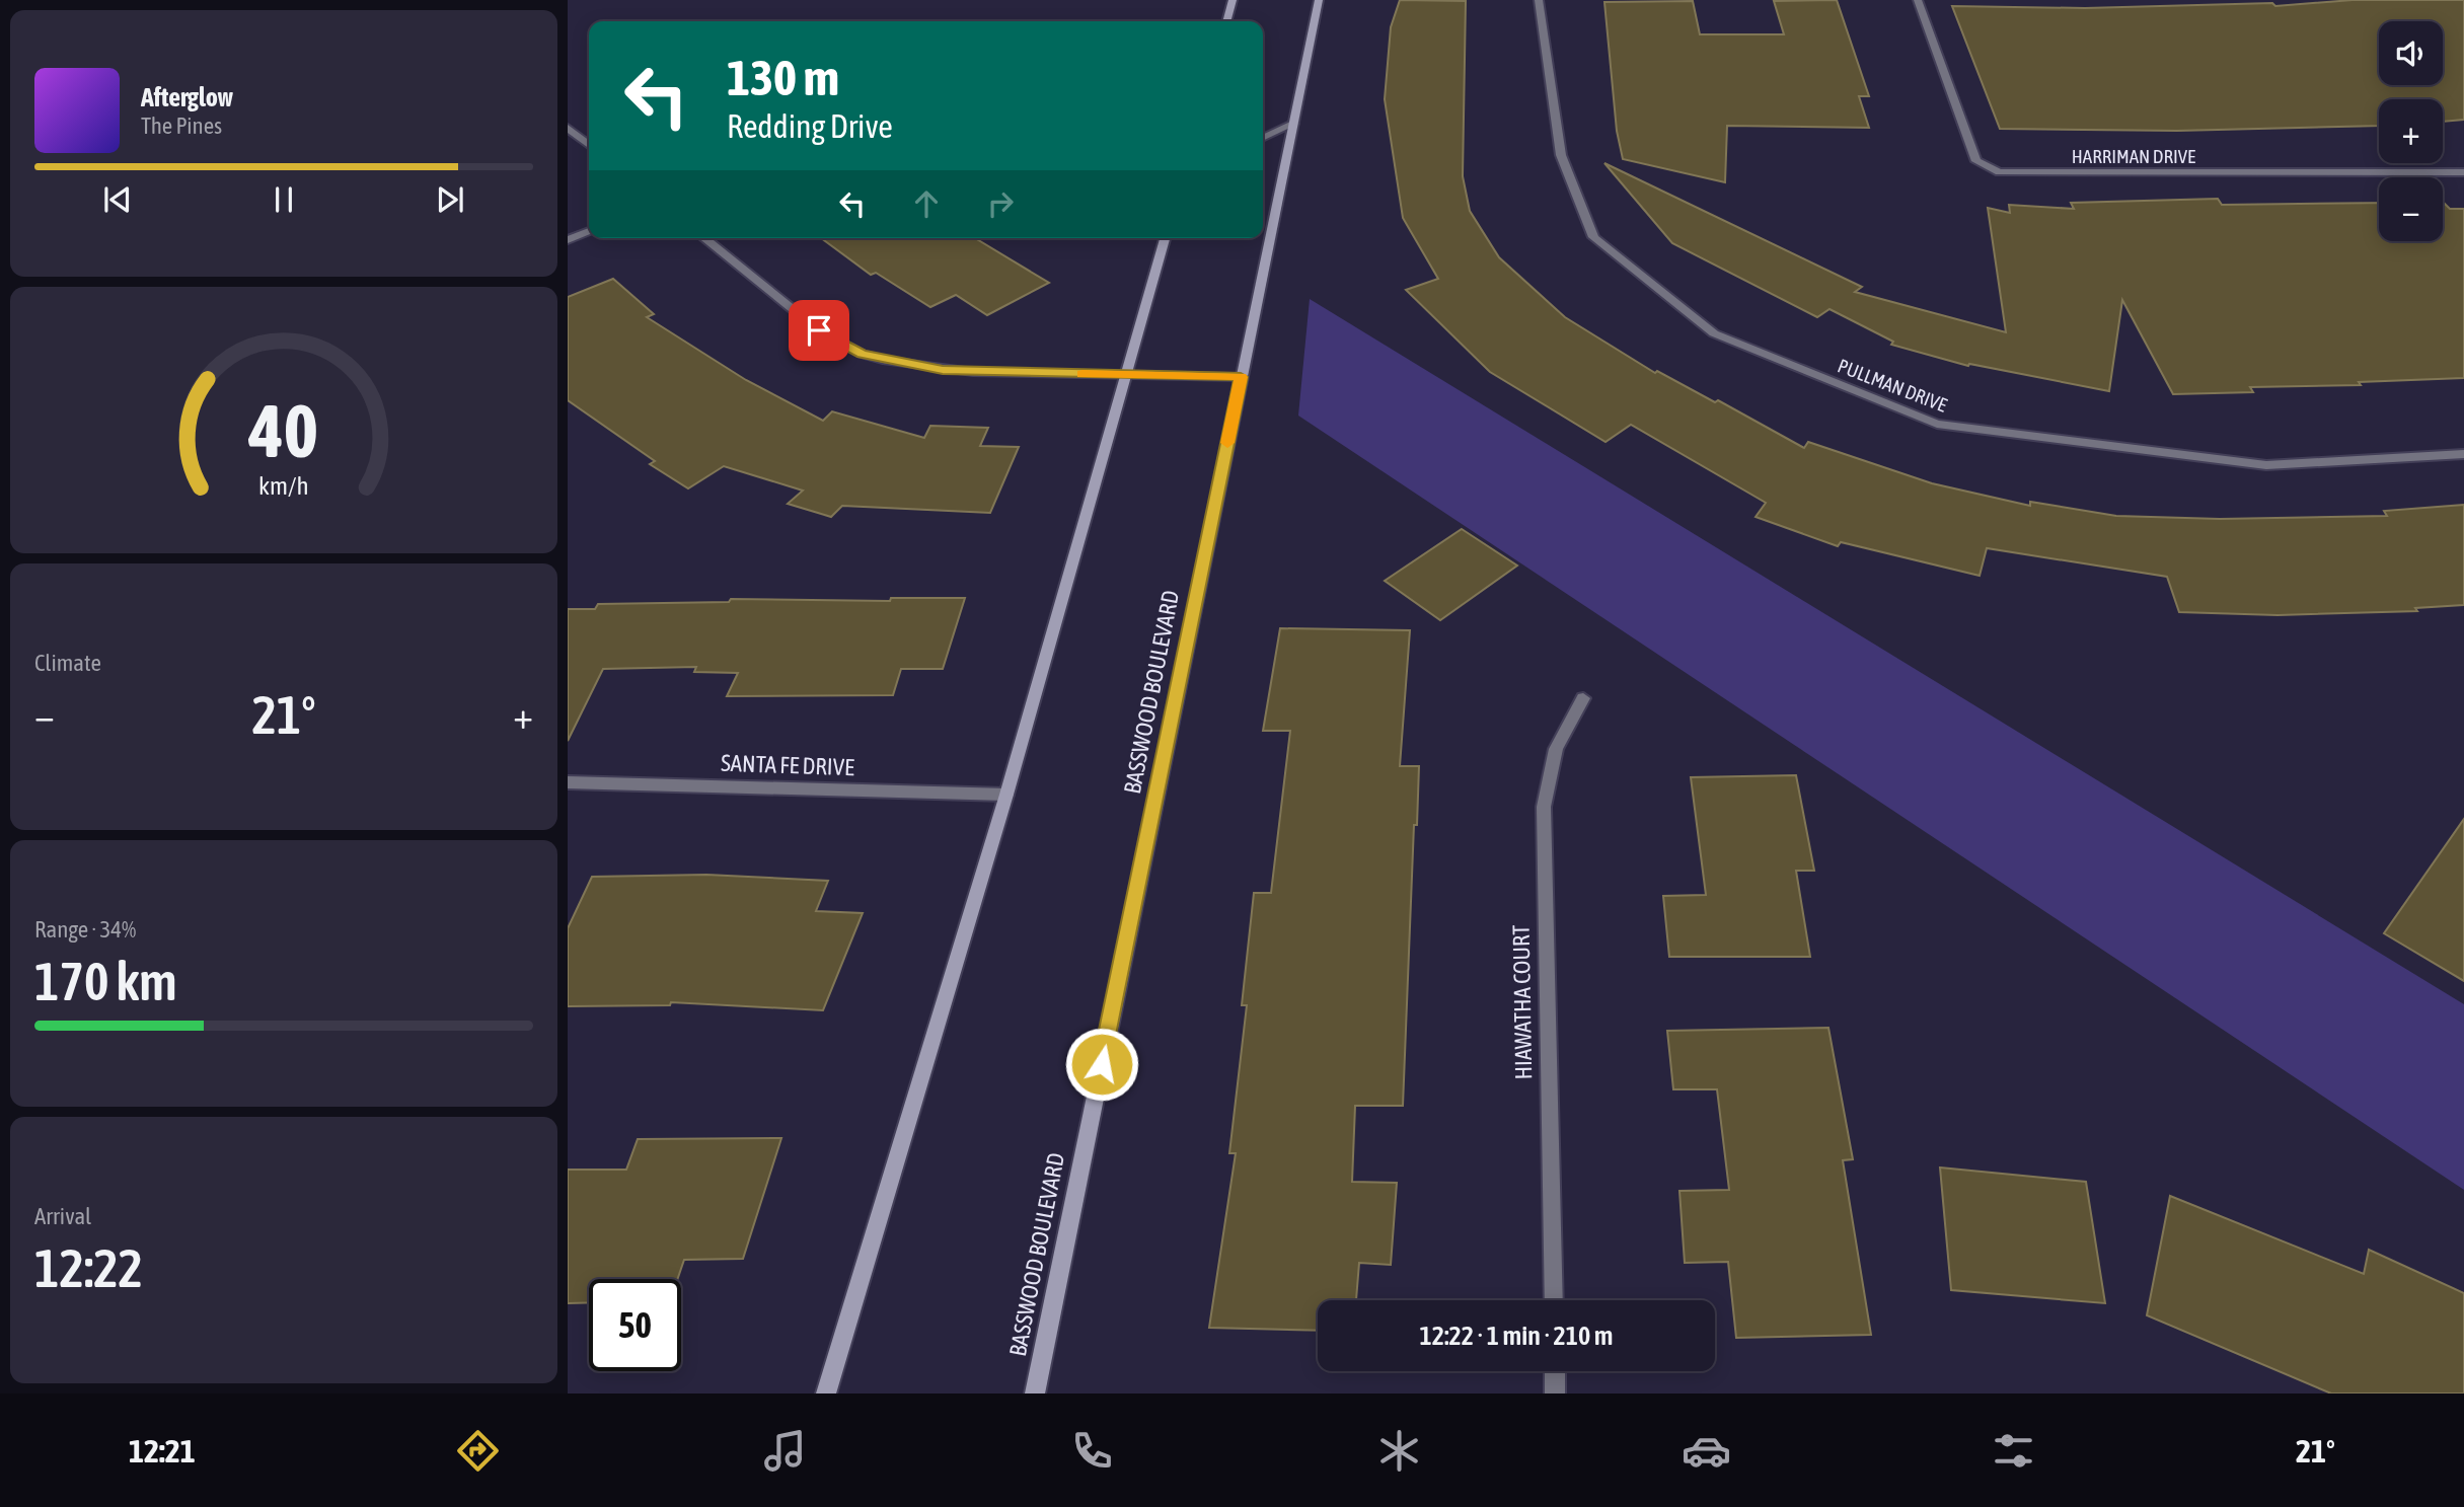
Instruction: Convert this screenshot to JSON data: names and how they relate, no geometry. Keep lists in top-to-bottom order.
{
  "streets": {
    "main road": ["BASSWOOD BOULEVARD"],
    "street": [
      "HARRIMAN DRIVE",
      "PULLMAN DRIVE",
      "SANTA FE DRIVE",
      "HIAWATHA COURT"
    ]
  },
  "page": {
    "map_buttons": ["+", "−"],
    "turn": ["130 m", "Redding Drive"],
    "song": ["Afterglow", "The Pines"],
    "tile": [
      "Climate",
      ["Range · 34%", "170 km"],
      ["Arrival", "12:22"]
    ],
    "heat": ["−", "21°", "+"],
    "limit": "50",
    "trip": "12:22 · 1 min · 210 m",
    "tabs": ["12:21", "21°"],
    "gauge": ["40", "km/h"]
  }
}
